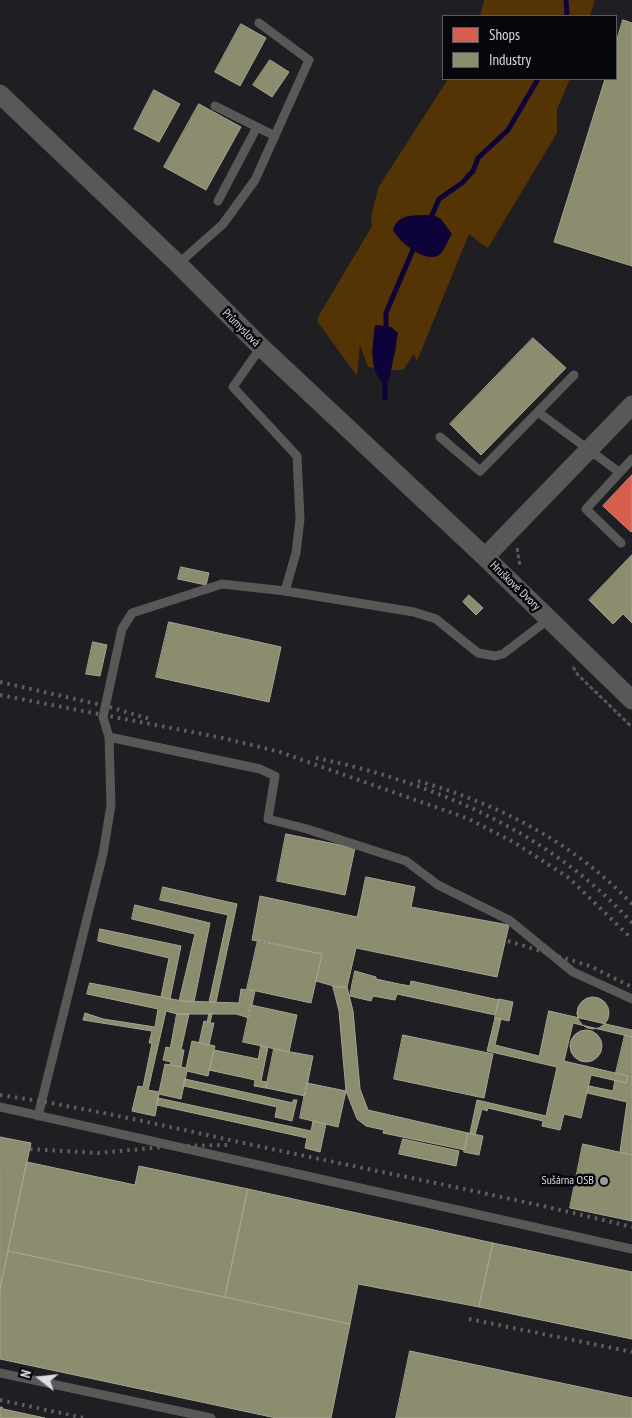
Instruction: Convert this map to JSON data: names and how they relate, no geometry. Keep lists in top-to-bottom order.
{
  "streets": {
    "street": ["Průmyslová", "Hruškové Dvory"]
  },
  "crossings": [
    ["Průmyslová", "Hruškové Dvory"]
  ],
  "places": ["Sušárna OSB"],
  "legend": ["Shops", "Industry"],
  "north": "left"
}
